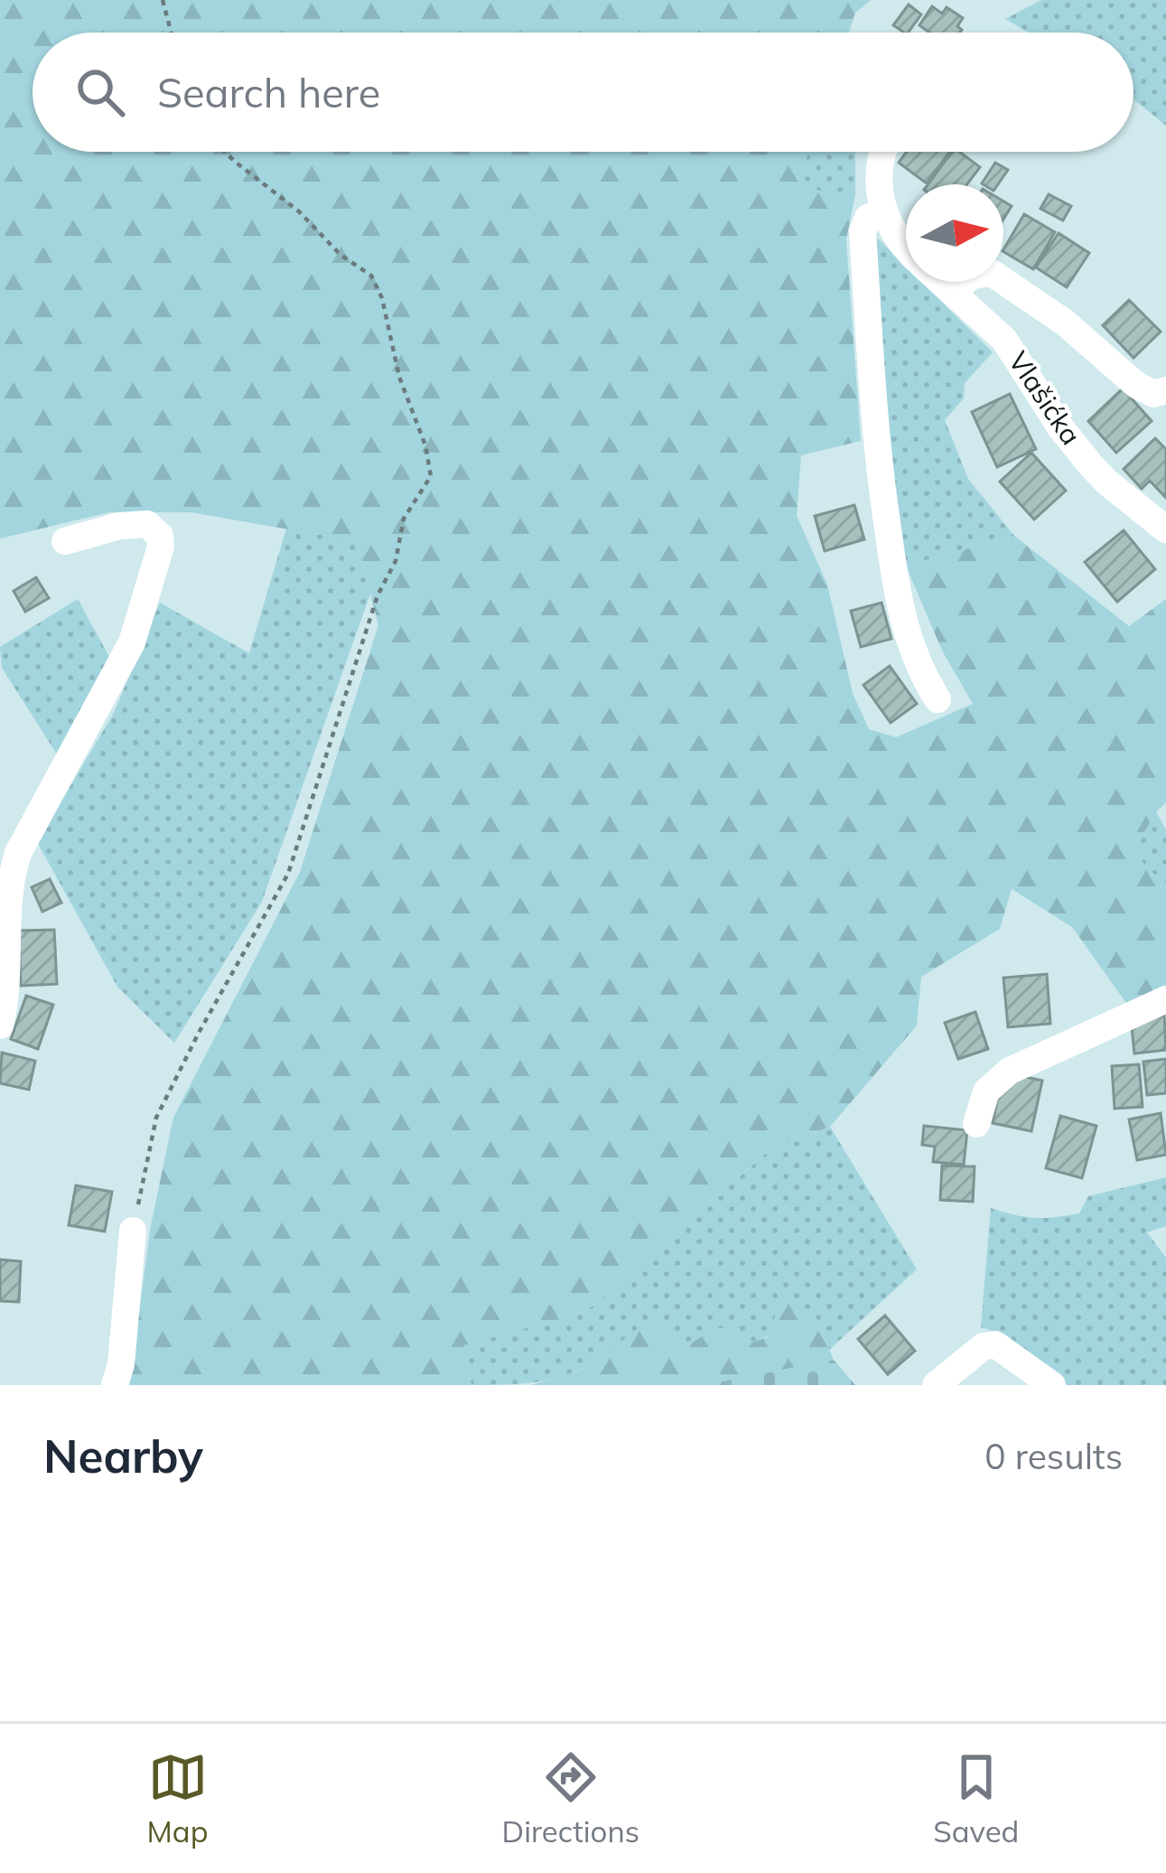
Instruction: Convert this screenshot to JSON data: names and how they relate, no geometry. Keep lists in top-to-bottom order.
{
  "streets": {
    "street": ["Vlašićka"]
  },
  "north": "right",
  "page": {
    "search": "Search here",
    "heading": ["Nearby", "0 results"],
    "nav": ["Map", "Directions", "Saved"]
  }
}
